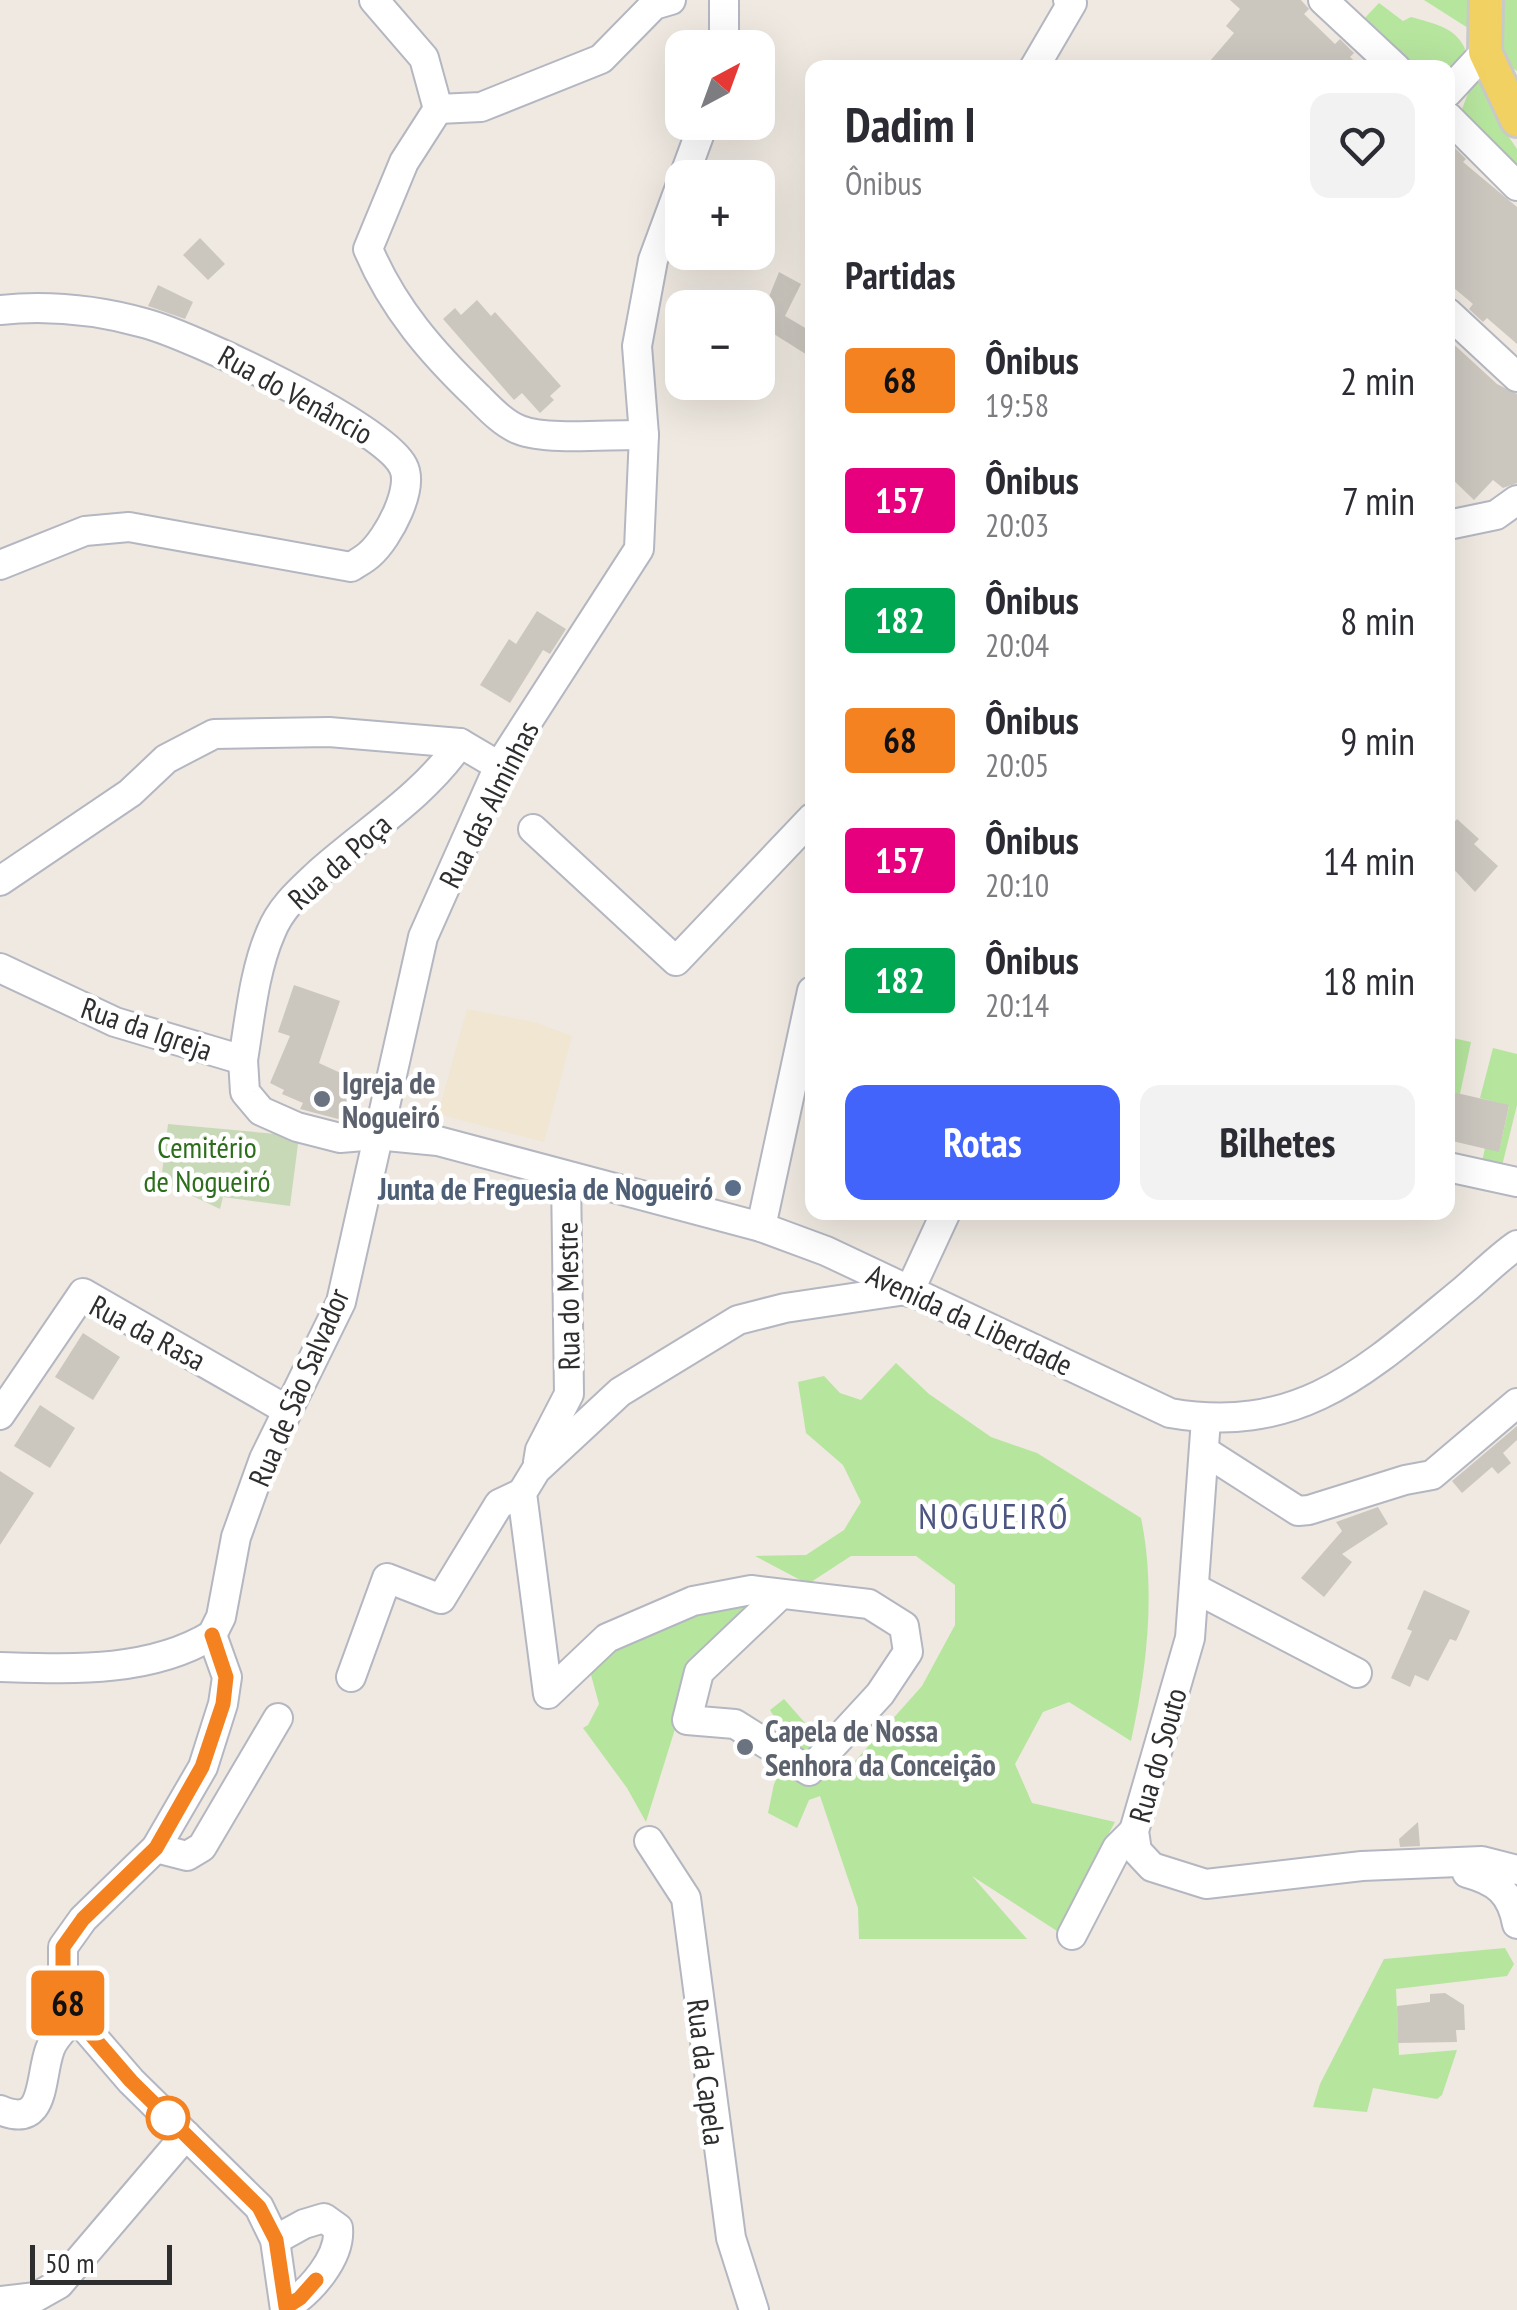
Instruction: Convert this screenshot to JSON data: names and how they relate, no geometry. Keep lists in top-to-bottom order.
{
  "streets": {
    "street": [
      "Rua do Venâncio",
      "Rua das Alminhas",
      "Rua da Poça",
      "Rua da Igreja",
      "Rua do Mestre",
      "Avenida da Liberdade",
      "Rua da Rasa",
      "Rua de São Salvador",
      "Rua do Souto",
      "Rua da Capela"
    ]
  },
  "crossings": [
    ["Rua das Alminhas", "Rua da Igreja"],
    ["Rua das Alminhas", "Avenida da Liberdade"],
    ["Rua das Alminhas", "Rua de São Salvador"],
    ["Rua da Poça", "Rua da Igreja"],
    ["Rua da Igreja", "Avenida da Liberdade"],
    ["Rua da Igreja", "Rua de São Salvador"],
    ["Rua do Mestre", "Avenida da Liberdade"],
    ["Avenida da Liberdade", "Rua de São Salvador"],
    ["Avenida da Liberdade", "Rua do Souto"],
    ["Rua da Rasa", "Rua de São Salvador"]
  ],
  "districts": ["NOGUEIRÓ"],
  "parks": ["Cemitério de Nogueiró"],
  "places": ["Igreja de Nogueiró", "Junta de Freguesia de Nogueiró", "Capela de Nossa Senhora da Conceição"],
  "lines": ["bus line 68"],
  "scale_bar": "50 m",
  "north": "top right",
  "page": {
    "on_map": "68",
    "map_buttons": ["+", "−"],
    "heading": [
      ["Dadim I", "Ônibus"],
      "Partidas"
    ],
    "list": [
      {
        "mark": "68",
        "name": "Ônibus",
        "note": "19:58",
        "value": "2 min"
      },
      {
        "mark": "157",
        "name": "Ônibus",
        "note": "20:03",
        "value": "7 min"
      },
      {
        "mark": "182",
        "name": "Ônibus",
        "note": "20:04",
        "value": "8 min"
      },
      {
        "mark": "68",
        "name": "Ônibus",
        "note": "20:05",
        "value": "9 min"
      },
      {
        "mark": "157",
        "name": "Ônibus",
        "note": "20:10",
        "value": "14 min"
      },
      {
        "mark": "182",
        "name": "Ônibus",
        "note": "20:14",
        "value": "18 min"
      }
    ],
    "buttons": ["Rotas", "Bilhetes"],
    "scale": "50 m"
  }
}
